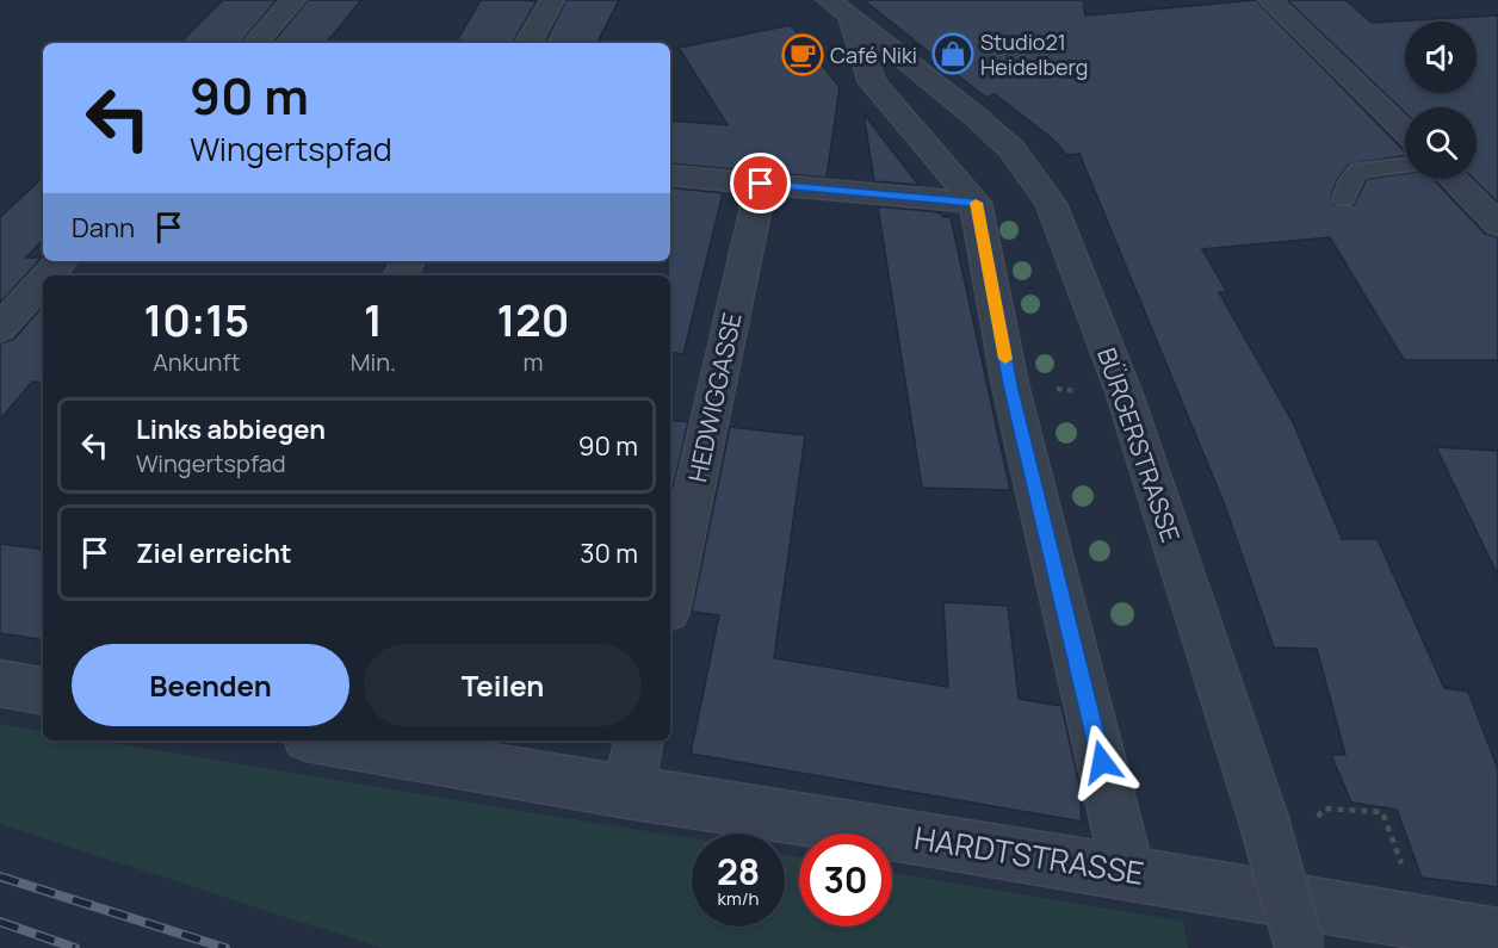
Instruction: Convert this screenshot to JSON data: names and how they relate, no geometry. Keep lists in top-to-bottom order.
{
  "streets": {
    "street": ["HEDWIGGASSE", "BÜRGERSTRASSE", "HARDTSTRASSE"]
  },
  "crossings": [
    ["BÜRGERSTRASSE", "HARDTSTRASSE"]
  ],
  "places": {
    "shop": ["Studio21 Heidelberg"],
    "cafe": ["Café Niki"]
  },
  "page": {
    "turn": ["90 m", "Wingertspfad"],
    "then": "Dann",
    "eta": [
      "10:15",
      "Ankunft",
      "1",
      "Min.",
      "120",
      "m"
    ],
    "list": [
      {
        "name": "Links abbiegen",
        "note": "Wingertspfad",
        "value": "90 m"
      },
      {
        "name": "Ziel erreicht",
        "value": "30 m"
      }
    ],
    "buttons": ["Beenden", "Teilen"],
    "speed": "28 km/h",
    "limit": "30"
  }
}
